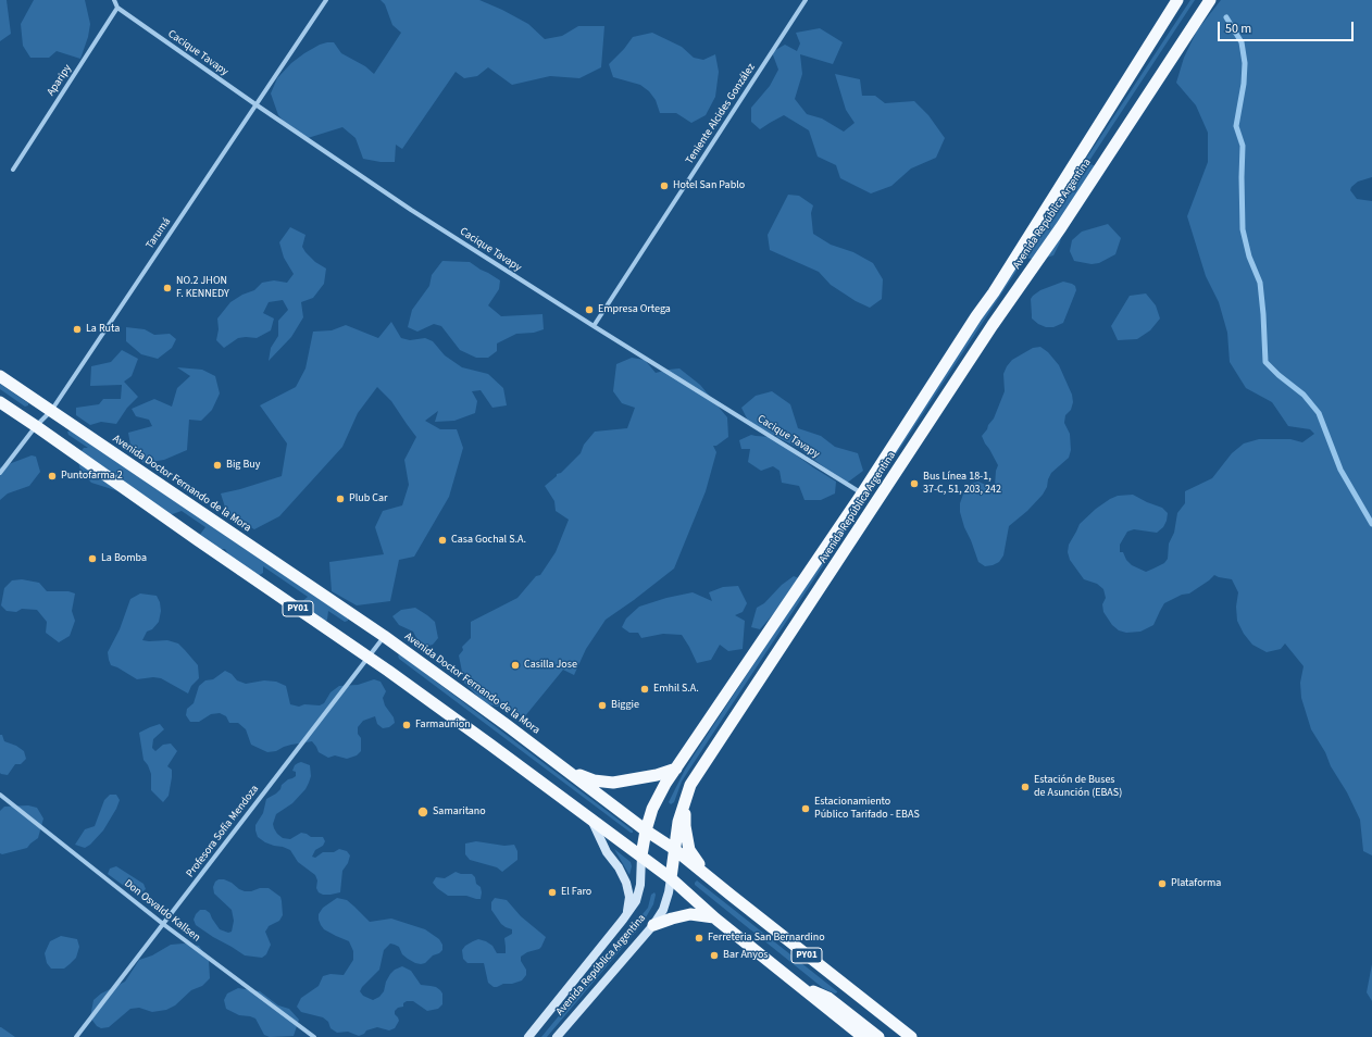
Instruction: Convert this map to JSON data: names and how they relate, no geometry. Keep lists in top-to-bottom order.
{
  "streets": {
    "highway": ["Avenida República Argentina", "Avenida Doctor Fernando de la Mora", "PY01"],
    "street": [
      "Cacique Tavapy",
      "Aparipy",
      "Teniente Alcides González",
      "Tarumá",
      "Profesora Sofía Mendoza",
      "Don Osvaldo Kallsen"
    ]
  },
  "crossings": [
    ["Cacique Tavapy", "Aparipy"],
    ["Cacique Tavapy", "Teniente Alcides González"],
    ["Cacique Tavapy", "Avenida República Argentina"],
    ["Cacique Tavapy", "Tarumá"],
    ["Avenida República Argentina", "Avenida Doctor Fernando de la Mora"],
    ["Avenida República Argentina", "PY01"],
    ["Tarumá", "Avenida Doctor Fernando de la Mora"],
    ["Tarumá", "PY01"],
    ["Avenida Doctor Fernando de la Mora", "Profesora Sofía Mendoza"],
    ["PY01", "Profesora Sofía Mendoza"],
    ["Profesora Sofía Mendoza", "Don Osvaldo Kallsen"]
  ],
  "places": [
    "Hotel San Pablo",
    "NO.2 JHON F. KENNEDY",
    "Empresa Ortega",
    "La Ruta",
    "Big Buy",
    "Puntofarma 2",
    "Bus Línea 18-1, 37-C, 51, 203, 242",
    "Plub Car",
    "Casa Gochal S.A.",
    "La Bomba",
    "Casilla Jose",
    "Emhil S.A.",
    "Biggie",
    "Farmaunion",
    "Estación de Buses de Asunción (EBAS)",
    "Estacionamiento Público Tarifado - EBAS",
    "Samaritano",
    "Plataforma",
    "El Faro",
    "Ferreteria San Bernardino",
    "Bar Anyos"
  ],
  "scale_bar": "50 m"
}
